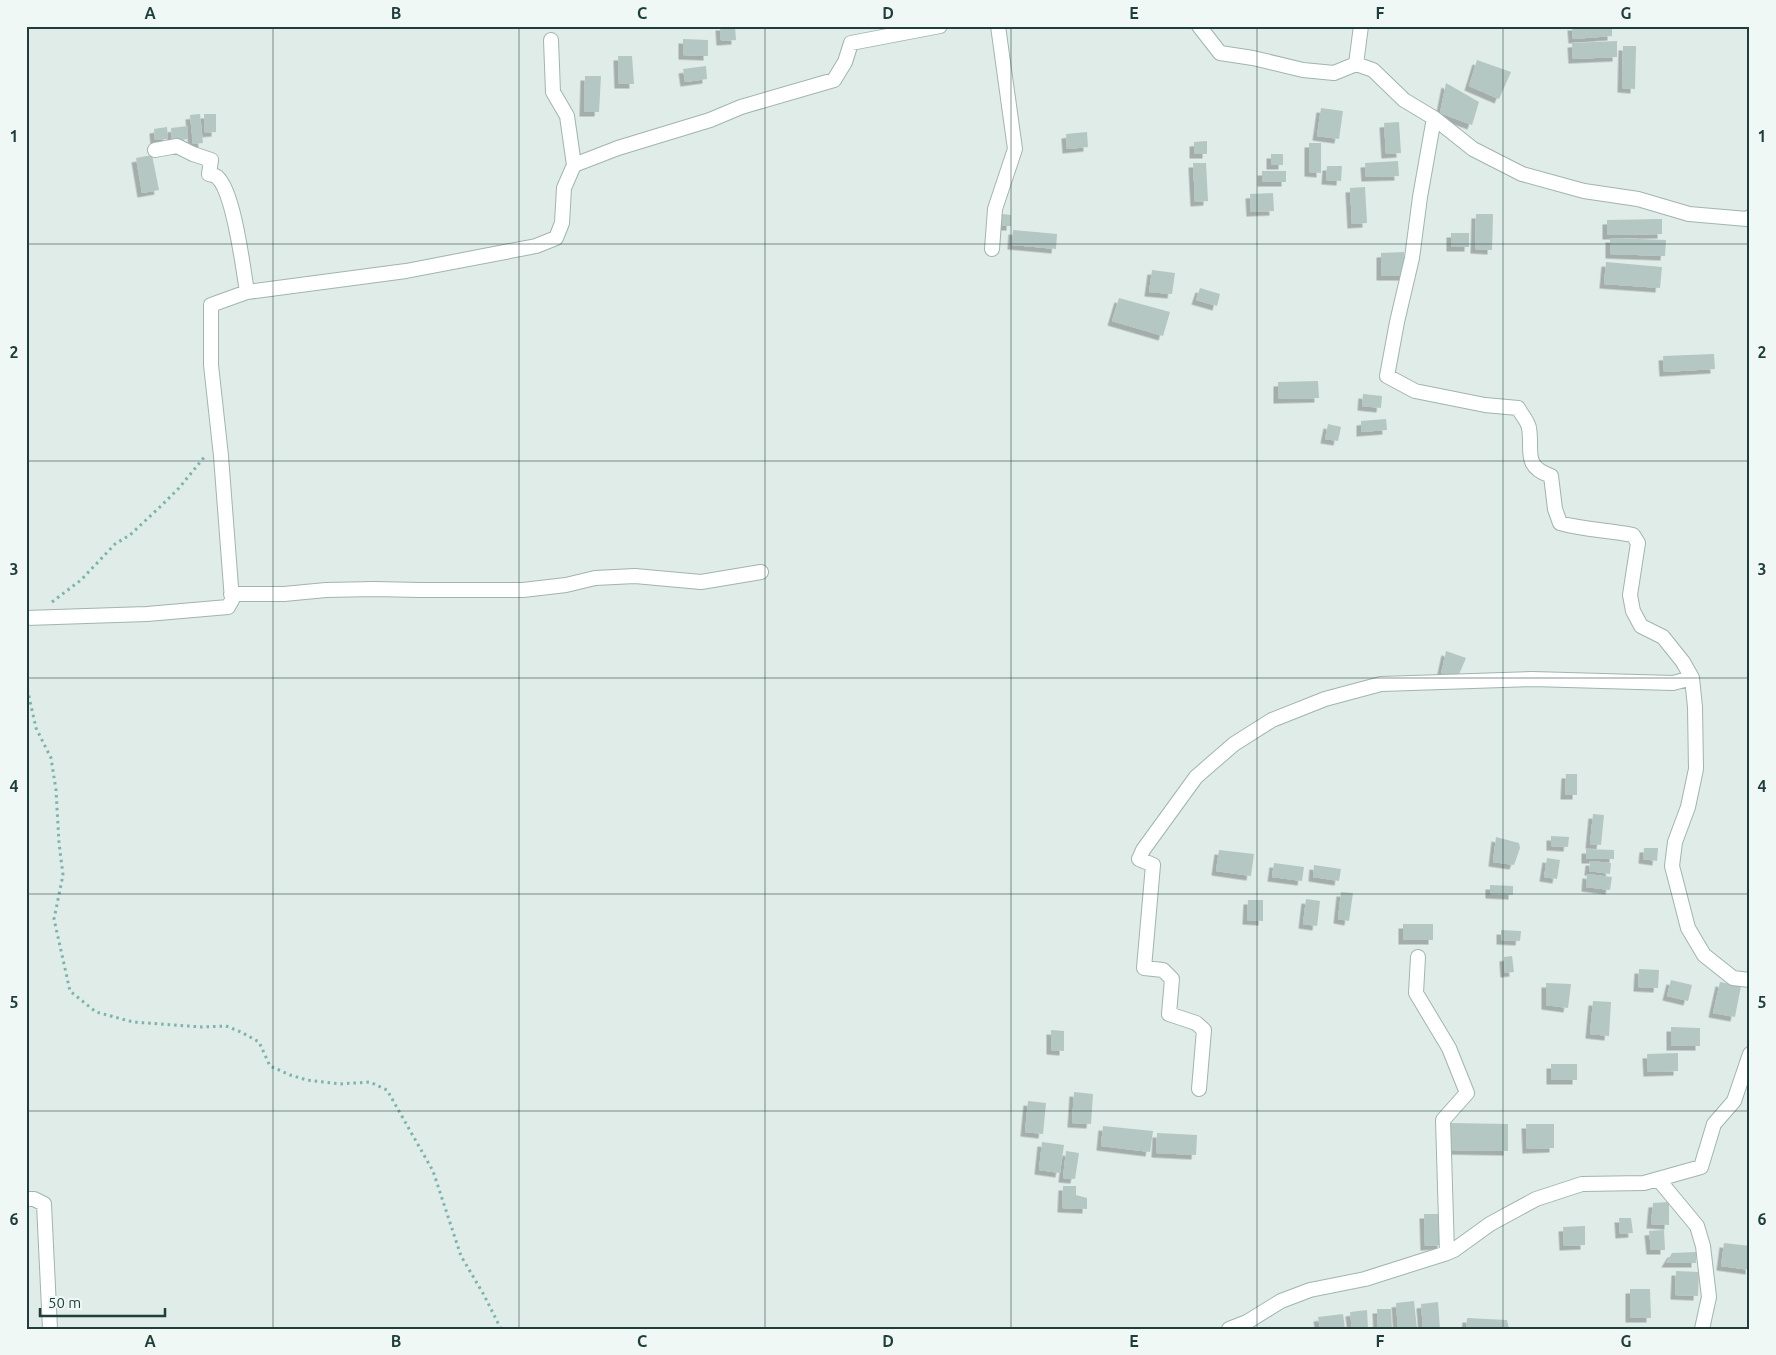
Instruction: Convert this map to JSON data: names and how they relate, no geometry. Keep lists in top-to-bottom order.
{
  "scale_bar": "50 m",
  "grid": {
    "columns": [
      "A",
      "B",
      "C",
      "D",
      "E",
      "F",
      "G"
    ],
    "rows": [
      "1",
      "2",
      "3",
      "4",
      "5",
      "6"
    ]
  }
}
